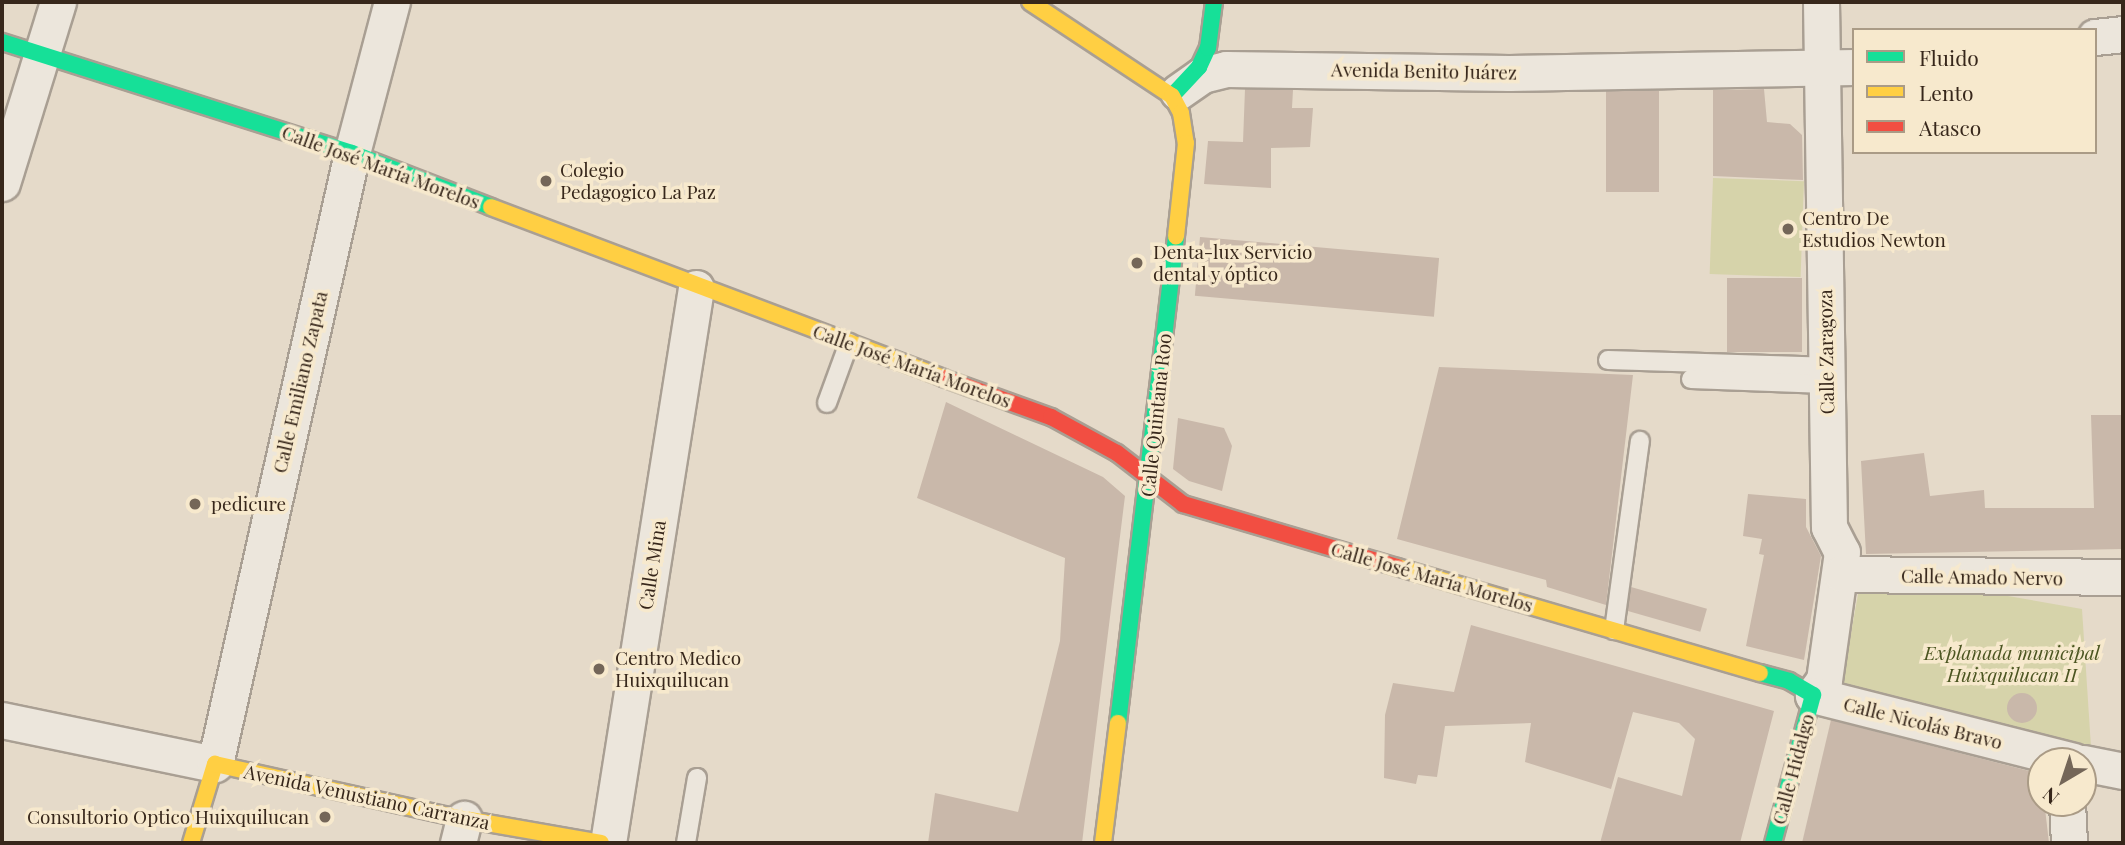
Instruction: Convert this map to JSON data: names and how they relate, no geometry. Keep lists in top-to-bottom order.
{
  "streets": {
    "main road": [
      "Calle José María Morelos",
      "Calle Quintana Roo",
      "Calle Hidalgo",
      "Avenida Venustiano Carranza"
    ],
    "street": [
      "Avenida Benito Juárez",
      "Calle Zaragoza",
      "Calle Emiliano Zapata",
      "Calle Mina",
      "Calle Amado Nervo",
      "Calle Nicolás Bravo"
    ]
  },
  "crossings": [
    ["Avenida Benito Juárez", "Calle Zaragoza"],
    ["Avenida Benito Juárez", "Calle Quintana Roo"],
    ["Calle José María Morelos", "Calle Zaragoza"],
    ["Calle José María Morelos", "Calle Emiliano Zapata"],
    ["Calle José María Morelos", "Calle Quintana Roo"],
    ["Calle José María Morelos", "Calle Mina"],
    ["Calle José María Morelos", "Calle Nicolás Bravo"],
    ["Calle José María Morelos", "Calle Hidalgo"],
    ["Calle Zaragoza", "Calle Amado Nervo"],
    ["Calle Zaragoza", "Calle Nicolás Bravo"],
    ["Calle Zaragoza", "Calle Hidalgo"],
    ["Calle Emiliano Zapata", "Avenida Venustiano Carranza"],
    ["Calle Nicolás Bravo", "Calle Hidalgo"]
  ],
  "parks": ["Explanada municipal Huixquilucan II"],
  "places": [
    "Colegio Pedagogico La Paz",
    "Centro De Estudios Newton",
    "Denta-lux Servicio dental y óptico",
    "pedicure",
    "Centro Medico Huixquilucan",
    "Consultorio Optico Huixquilucan"
  ],
  "legend": ["Fluido", "Lento", "Atasco"],
  "north": "bottom left"
}
